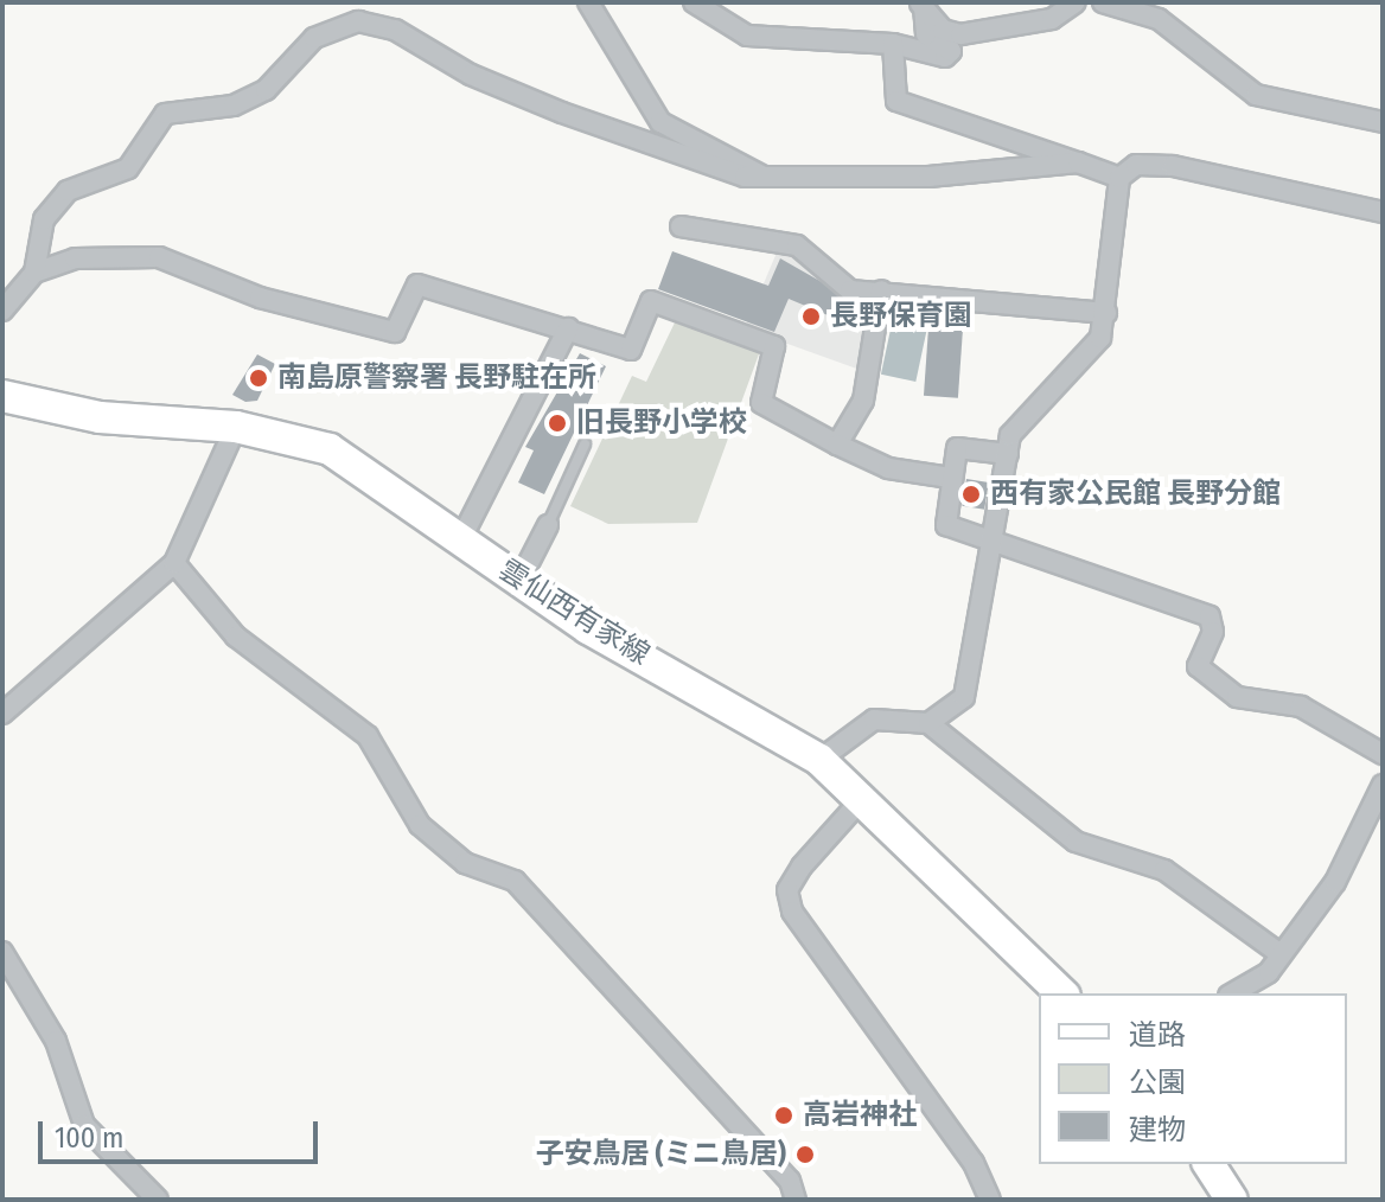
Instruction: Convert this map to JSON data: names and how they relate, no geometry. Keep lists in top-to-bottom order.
{
  "streets": {
    "main road": ["雲仙西有家線"]
  },
  "places": [
    "長野保育園",
    "南島原警察署 長野駐在所",
    "旧長野小学校",
    "西有家公民館 長野分館",
    "高岩神社",
    "子安鳥居 (ミニ鳥居)"
  ],
  "legend": ["道路", "公園", "建物"],
  "scale_bar": "100 m"
}
